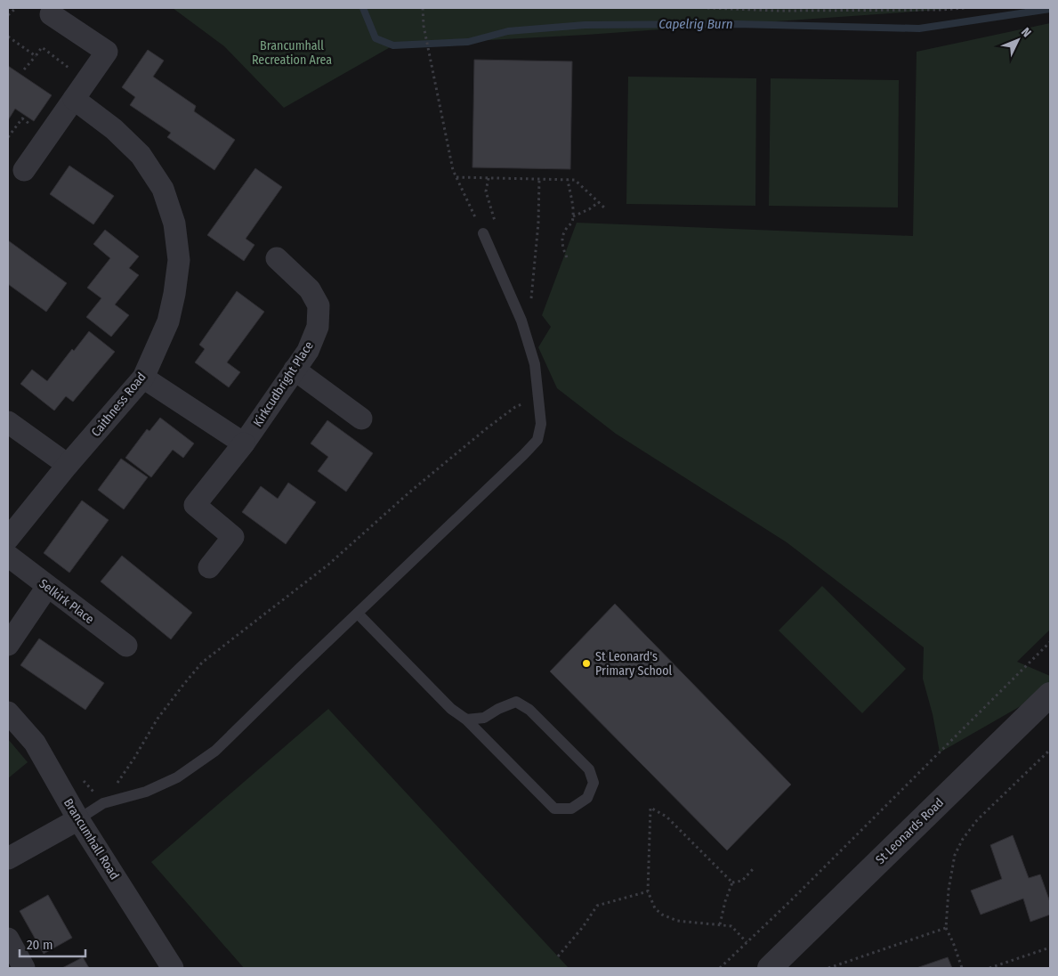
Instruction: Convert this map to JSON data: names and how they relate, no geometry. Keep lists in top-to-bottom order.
{
  "streets": {
    "street": [
      "Kirkcudbright Place",
      "Caithness Road",
      "Selkirk Place",
      "St Leonards Road",
      "Brancumhall Road"
    ]
  },
  "water": ["Capelrig Burn"],
  "parks": ["Brancumhall Recreation Area"],
  "places": ["St Leonard's Primary School"],
  "scale_bar": "20 m",
  "north": "top right"
}
